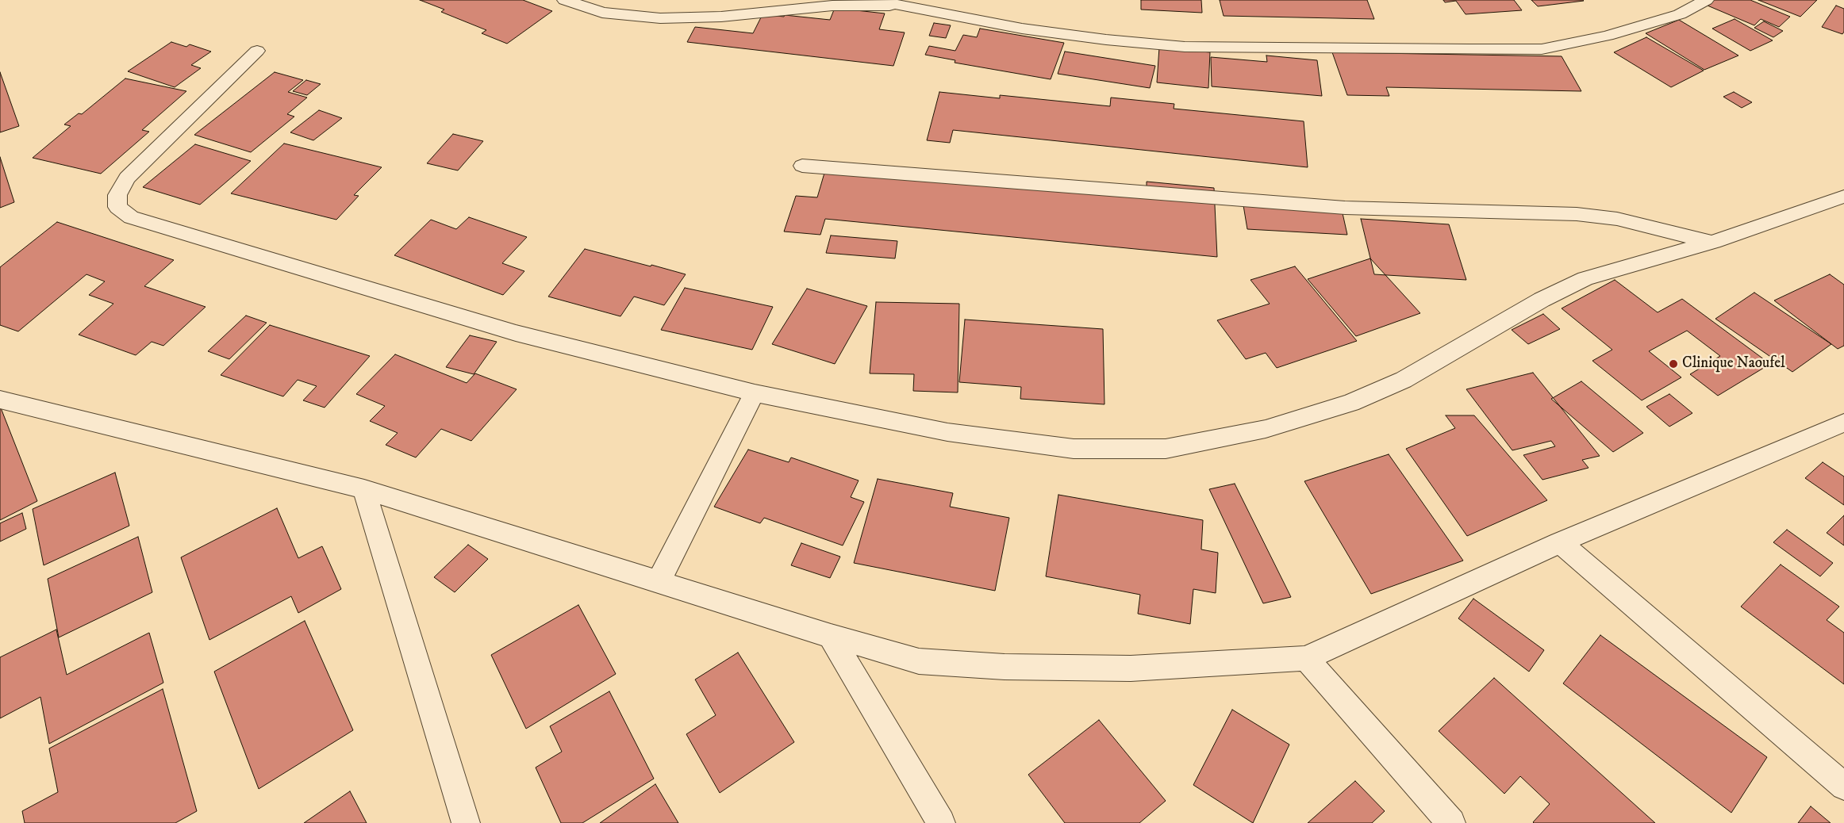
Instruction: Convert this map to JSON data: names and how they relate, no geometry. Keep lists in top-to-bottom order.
{
  "places": ["Clinique Naoufel"]
}
